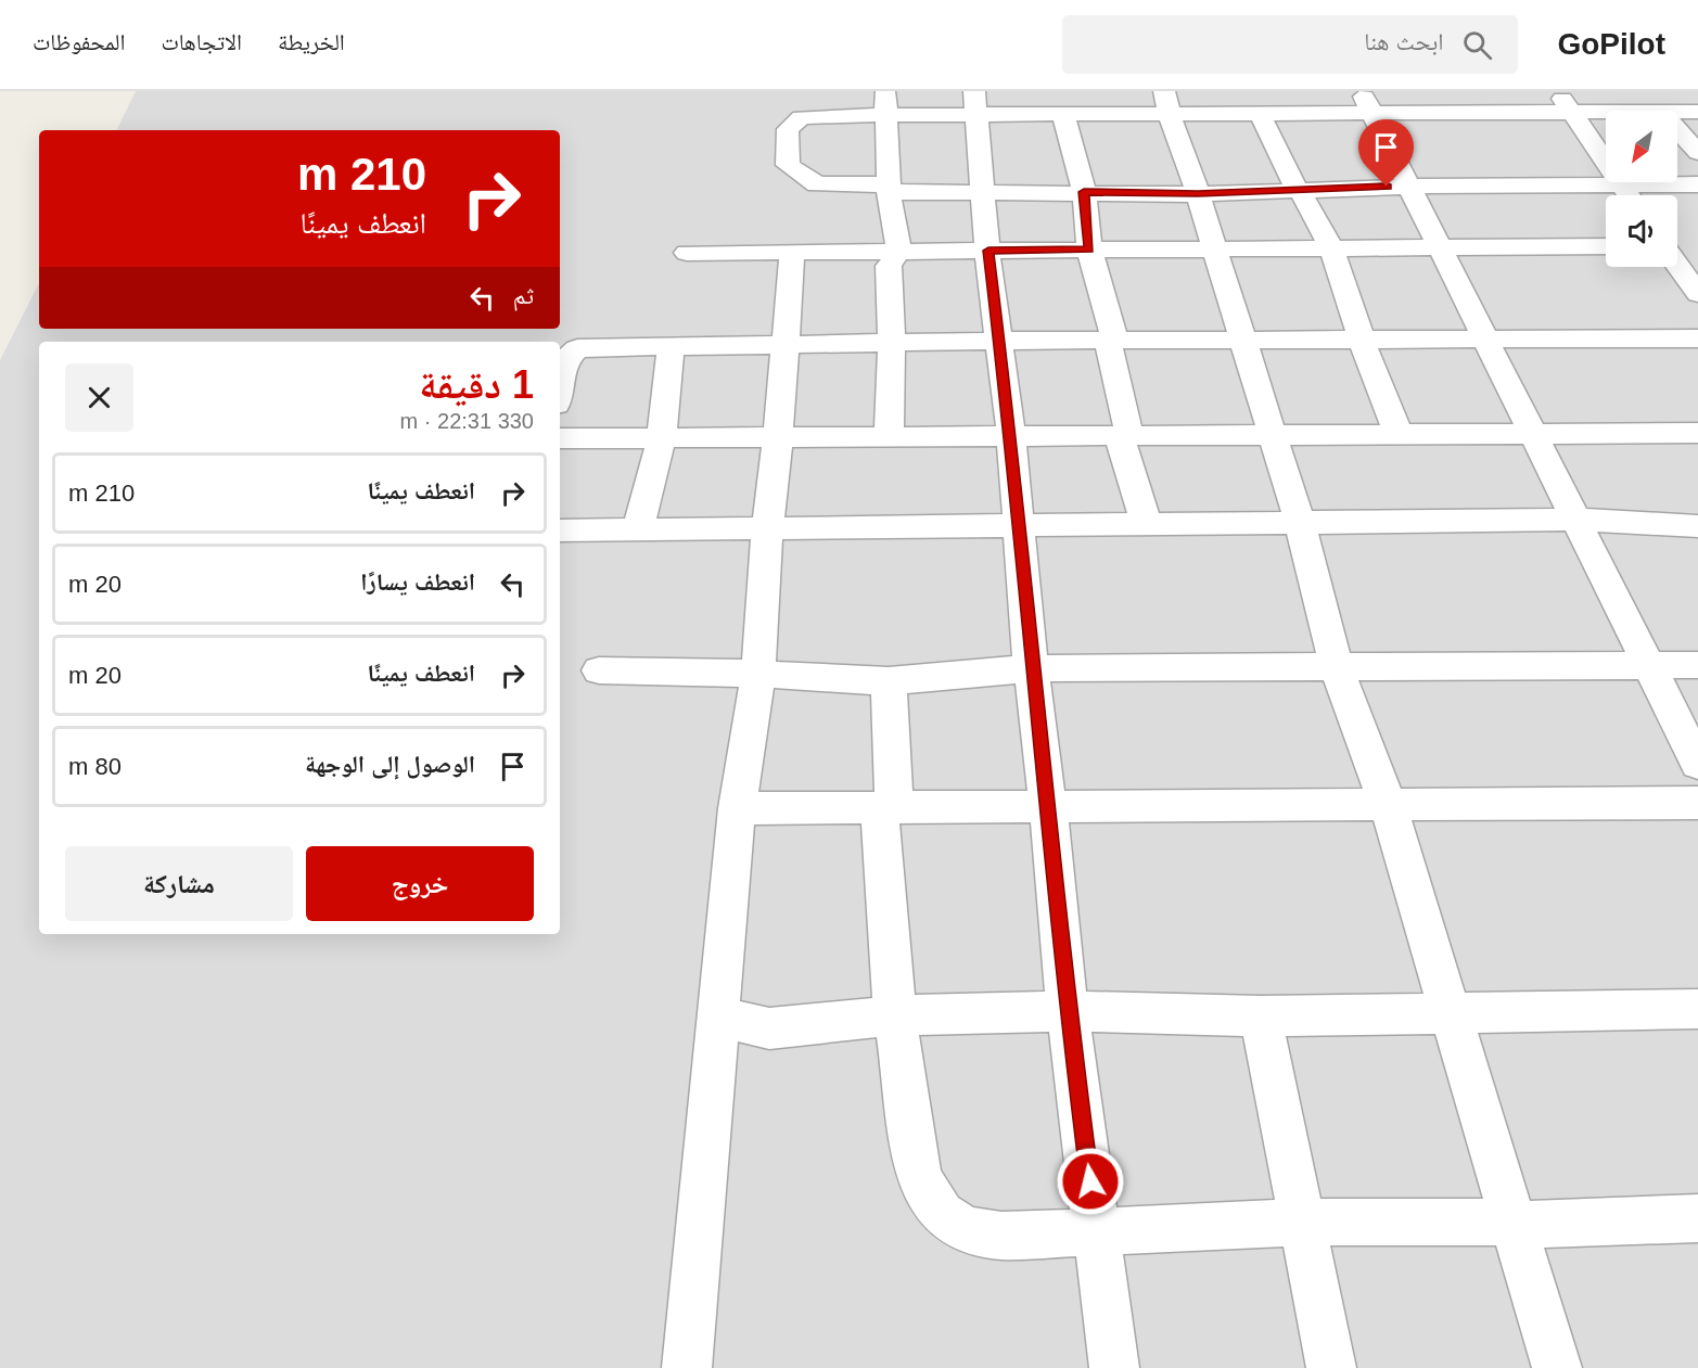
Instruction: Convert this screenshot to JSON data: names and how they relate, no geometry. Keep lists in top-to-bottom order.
{
  "north": "bottom left",
  "page": {
    "header": "GoPilot",
    "search": "ابحث هنا",
    "nav": ["الخريطة", "الاتجاهات", "المحفوظات"],
    "turn": ["210 m", "انعطف يمينًا"],
    "then": "ثم",
    "heading": ["1 دقيقة", "330 m · 22:31"],
    "list": [
      {
        "name": "انعطف يمينًا",
        "value": "210 m"
      },
      {
        "name": "انعطف يسارًا",
        "value": "20 m"
      },
      {
        "name": "انعطف يمينًا",
        "value": "20 m"
      },
      {
        "name": "الوصول إلى الوجهة",
        "value": "80 m"
      }
    ],
    "buttons": ["خروج", "مشاركة"]
  }
}
